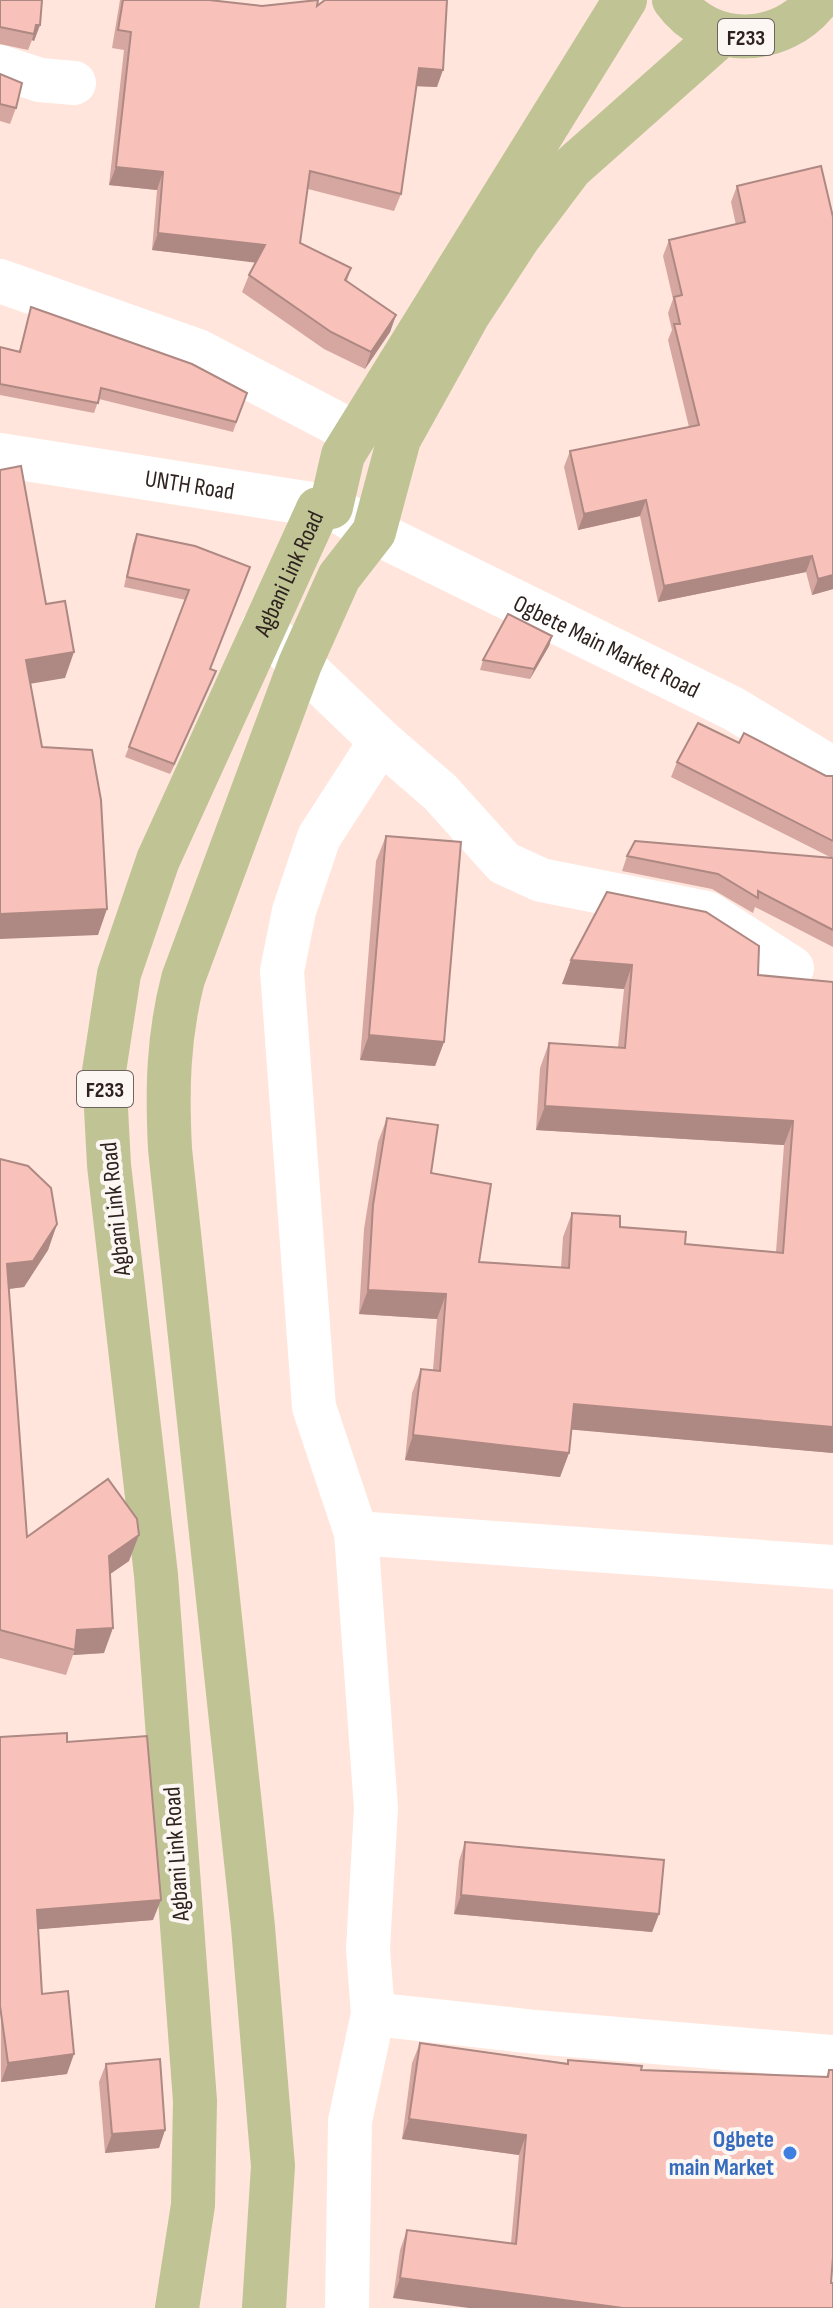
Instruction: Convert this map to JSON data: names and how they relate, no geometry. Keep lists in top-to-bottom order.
{
  "streets": {
    "main road": ["F233", "Agbani Link Road"],
    "street": ["UNTH Road", "Ogbete Main Market Road"]
  },
  "crossings": [
    ["F233", "Agbani Link Road"],
    ["UNTH Road", "Agbani Link Road"],
    ["UNTH Road", "Ogbete Main Market Road"],
    ["Agbani Link Road", "Ogbete Main Market Road"]
  ],
  "places": ["Ogbete main Market"]
}
